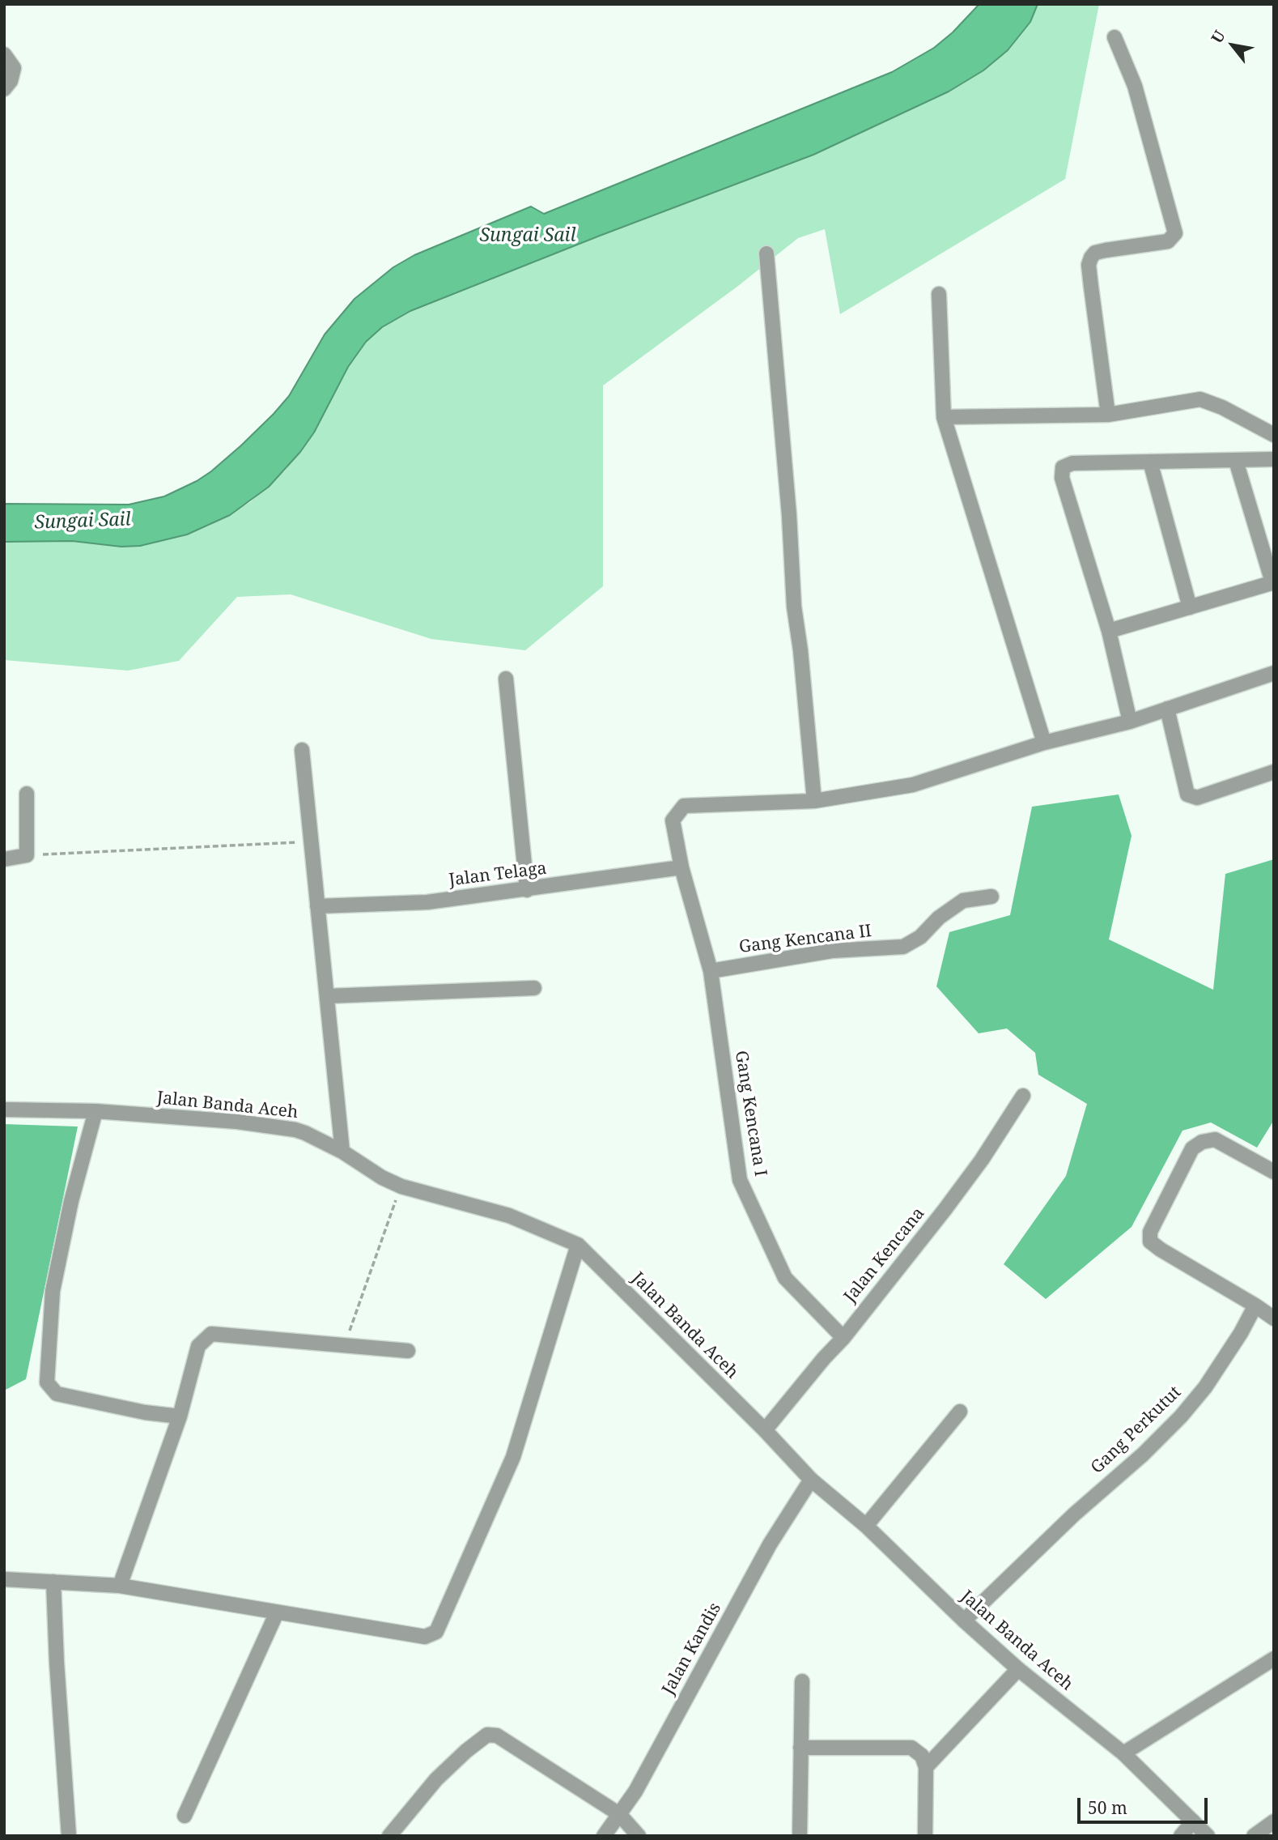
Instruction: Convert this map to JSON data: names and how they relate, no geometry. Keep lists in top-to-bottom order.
{
  "streets": {
    "street": [
      "Jalan Telaga",
      "Gang Kencana II",
      "Jalan Banda Aceh",
      "Gang Kencana I",
      "Jalan Kencana",
      "Gang Perkutut",
      "Jalan Kandis"
    ]
  },
  "crossings": [
    ["Jalan Telaga", "Gang Kencana I"],
    ["Gang Kencana II", "Gang Kencana I"],
    ["Jalan Banda Aceh", "Jalan Kencana"],
    ["Jalan Banda Aceh", "Gang Perkutut"],
    ["Jalan Banda Aceh", "Jalan Kandis"],
    ["Gang Kencana I", "Jalan Kencana"]
  ],
  "water": ["Sungai Sail"],
  "scale_bar": "50 m",
  "north": "top left"
}
